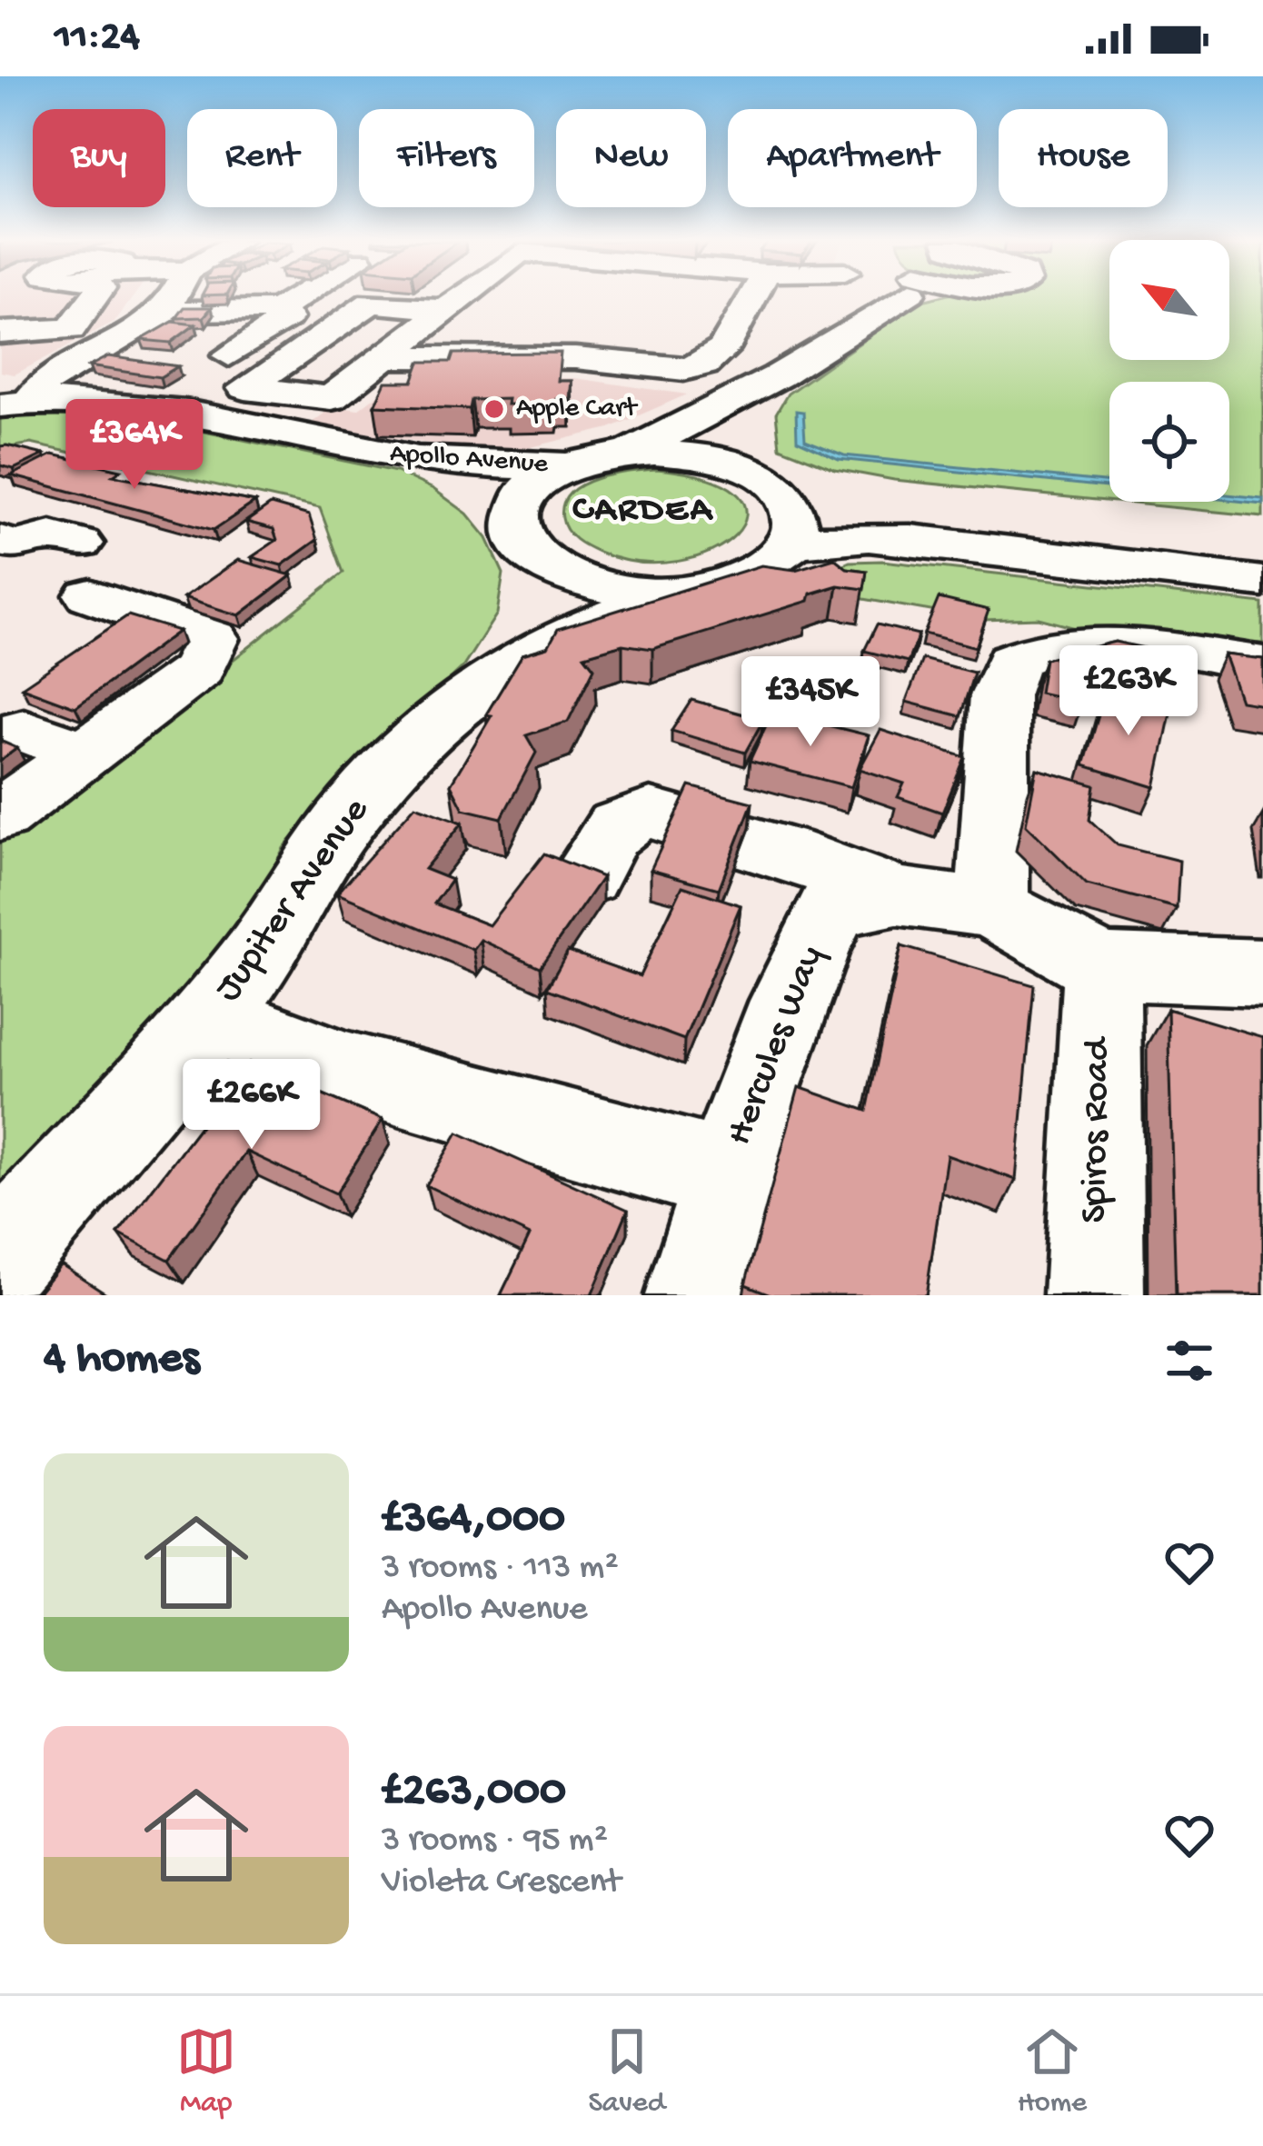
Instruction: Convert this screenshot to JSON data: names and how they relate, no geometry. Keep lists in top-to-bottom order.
{
  "streets": {
    "street": [
      "Apollo Avenue",
      "Jupiter Avenue",
      "Hercules Way",
      "Spiros Road"
    ]
  },
  "crossings": [
    ["Apollo Avenue", "Jupiter Avenue"],
    ["Hercules Way", "Spiros Road"]
  ],
  "districts": ["CARDEA"],
  "places": ["Apple Cart"],
  "north": "top left",
  "page": {
    "status": "11:24",
    "chip": [
      "Buy",
      "Rent",
      "Filters",
      "New",
      "Apartment",
      "House"
    ],
    "price": [
      "£364K",
      "£263K",
      "£345K",
      "£266K"
    ],
    "heading": "4 homes",
    "list": [
      {
        "name": "£364,000",
        "note": "3 rooms · 113 m² · Apollo Avenue"
      },
      {
        "name": "£263,000",
        "note": "3 rooms · 95 m² · Violeta Crescent"
      }
    ],
    "tabs": ["Map", "Saved", "Home"]
  }
}
